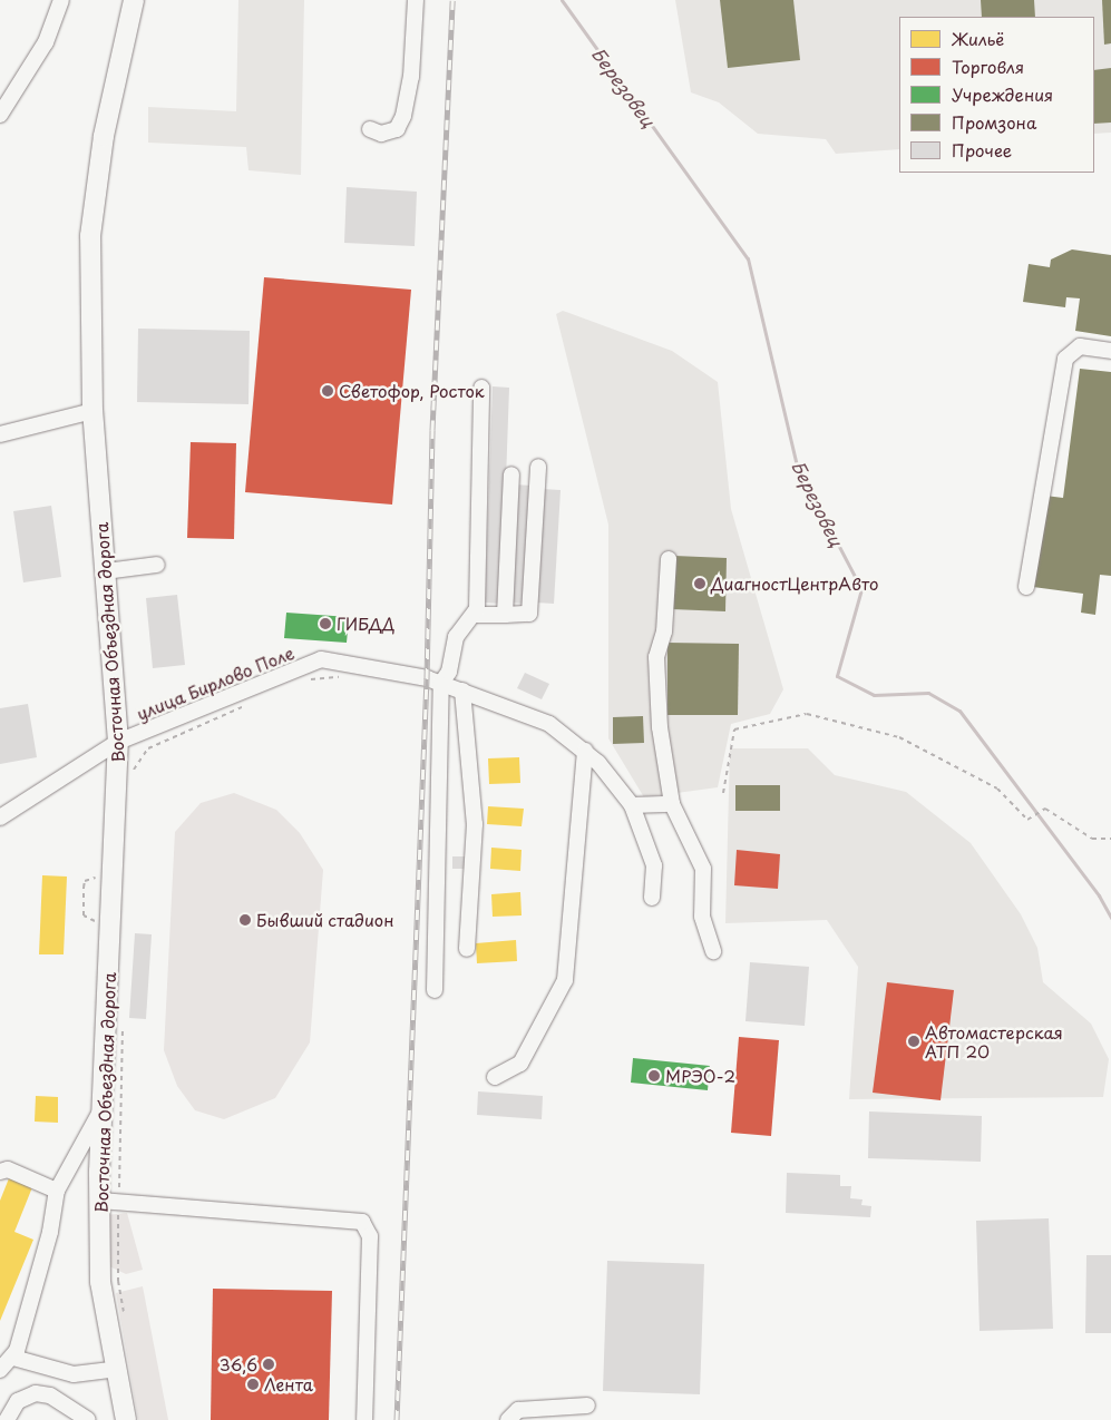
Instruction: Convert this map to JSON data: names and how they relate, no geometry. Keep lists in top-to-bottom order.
{
  "streets": {
    "main road": ["Восточная Объездная дорога"],
    "street": ["улица Бирлово Поле"]
  },
  "crossings": [
    ["Восточная Объездная дорога", "улица Бирлово Поле"]
  ],
  "water": ["Березовец"],
  "places": [
    "Светофор, Росток",
    "ДиагностЦентрАвто",
    "ГИБДД",
    "Бывший стадион",
    "Автомастерская АТП 20",
    "МРЭО-2",
    "36,6",
    "Лента"
  ],
  "legend": [
    "Жильё",
    "Торговля",
    "Учреждения",
    "Промзона",
    "Прочее"
  ]
}
